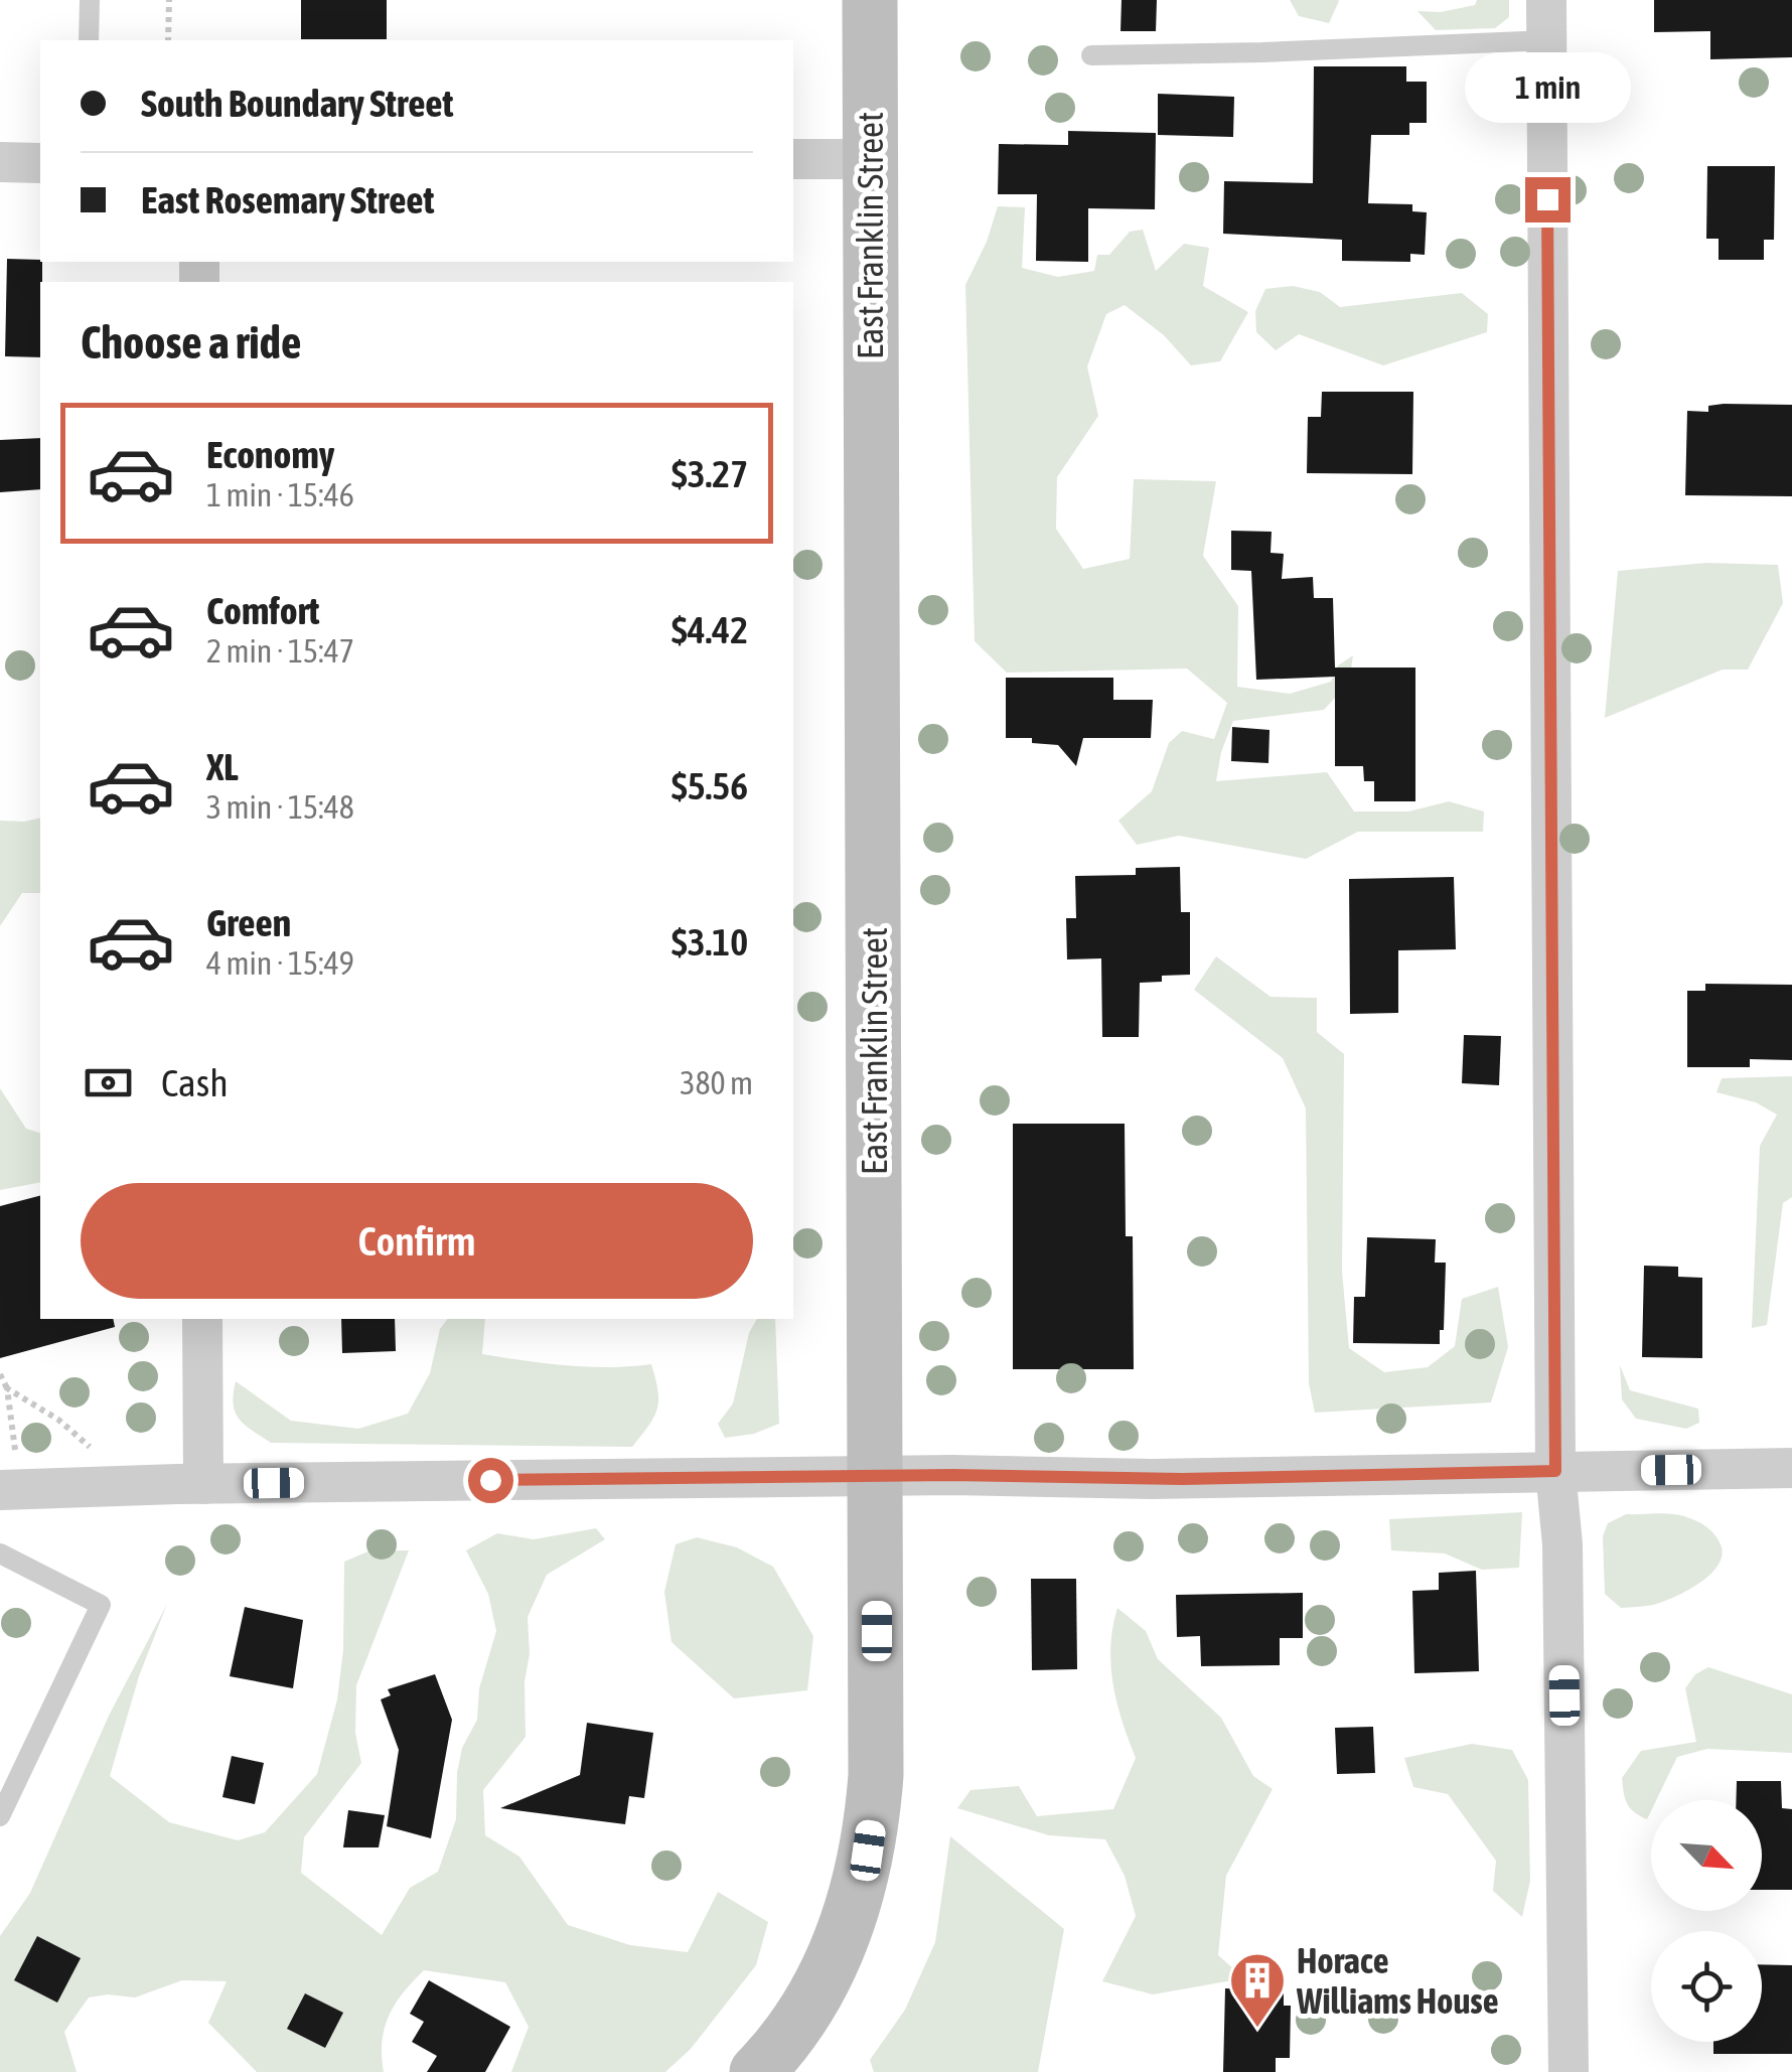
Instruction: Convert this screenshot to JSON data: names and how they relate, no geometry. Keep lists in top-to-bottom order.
{
  "streets": {
    "main road": ["East Franklin Street"]
  },
  "places": {
    "building": ["Horace Williams House"]
  },
  "north": "bottom right",
  "page": {
    "banner": ["South Boundary Street", "East Rosemary Street"],
    "bubble": "1 min",
    "heading": "Choose a ride",
    "list": [
      {
        "name": "Economy",
        "note": "1 min · 15:46",
        "value": "$3.27"
      },
      {
        "name": "Comfort",
        "note": "2 min · 15:47",
        "value": "$4.42"
      },
      {
        "name": "XL",
        "note": "3 min · 15:48",
        "value": "$5.56"
      },
      {
        "name": "Green",
        "note": "4 min · 15:49",
        "value": "$3.10"
      }
    ],
    "pay": ["Cash", "380 m"],
    "buttons": "Confirm"
  }
}
